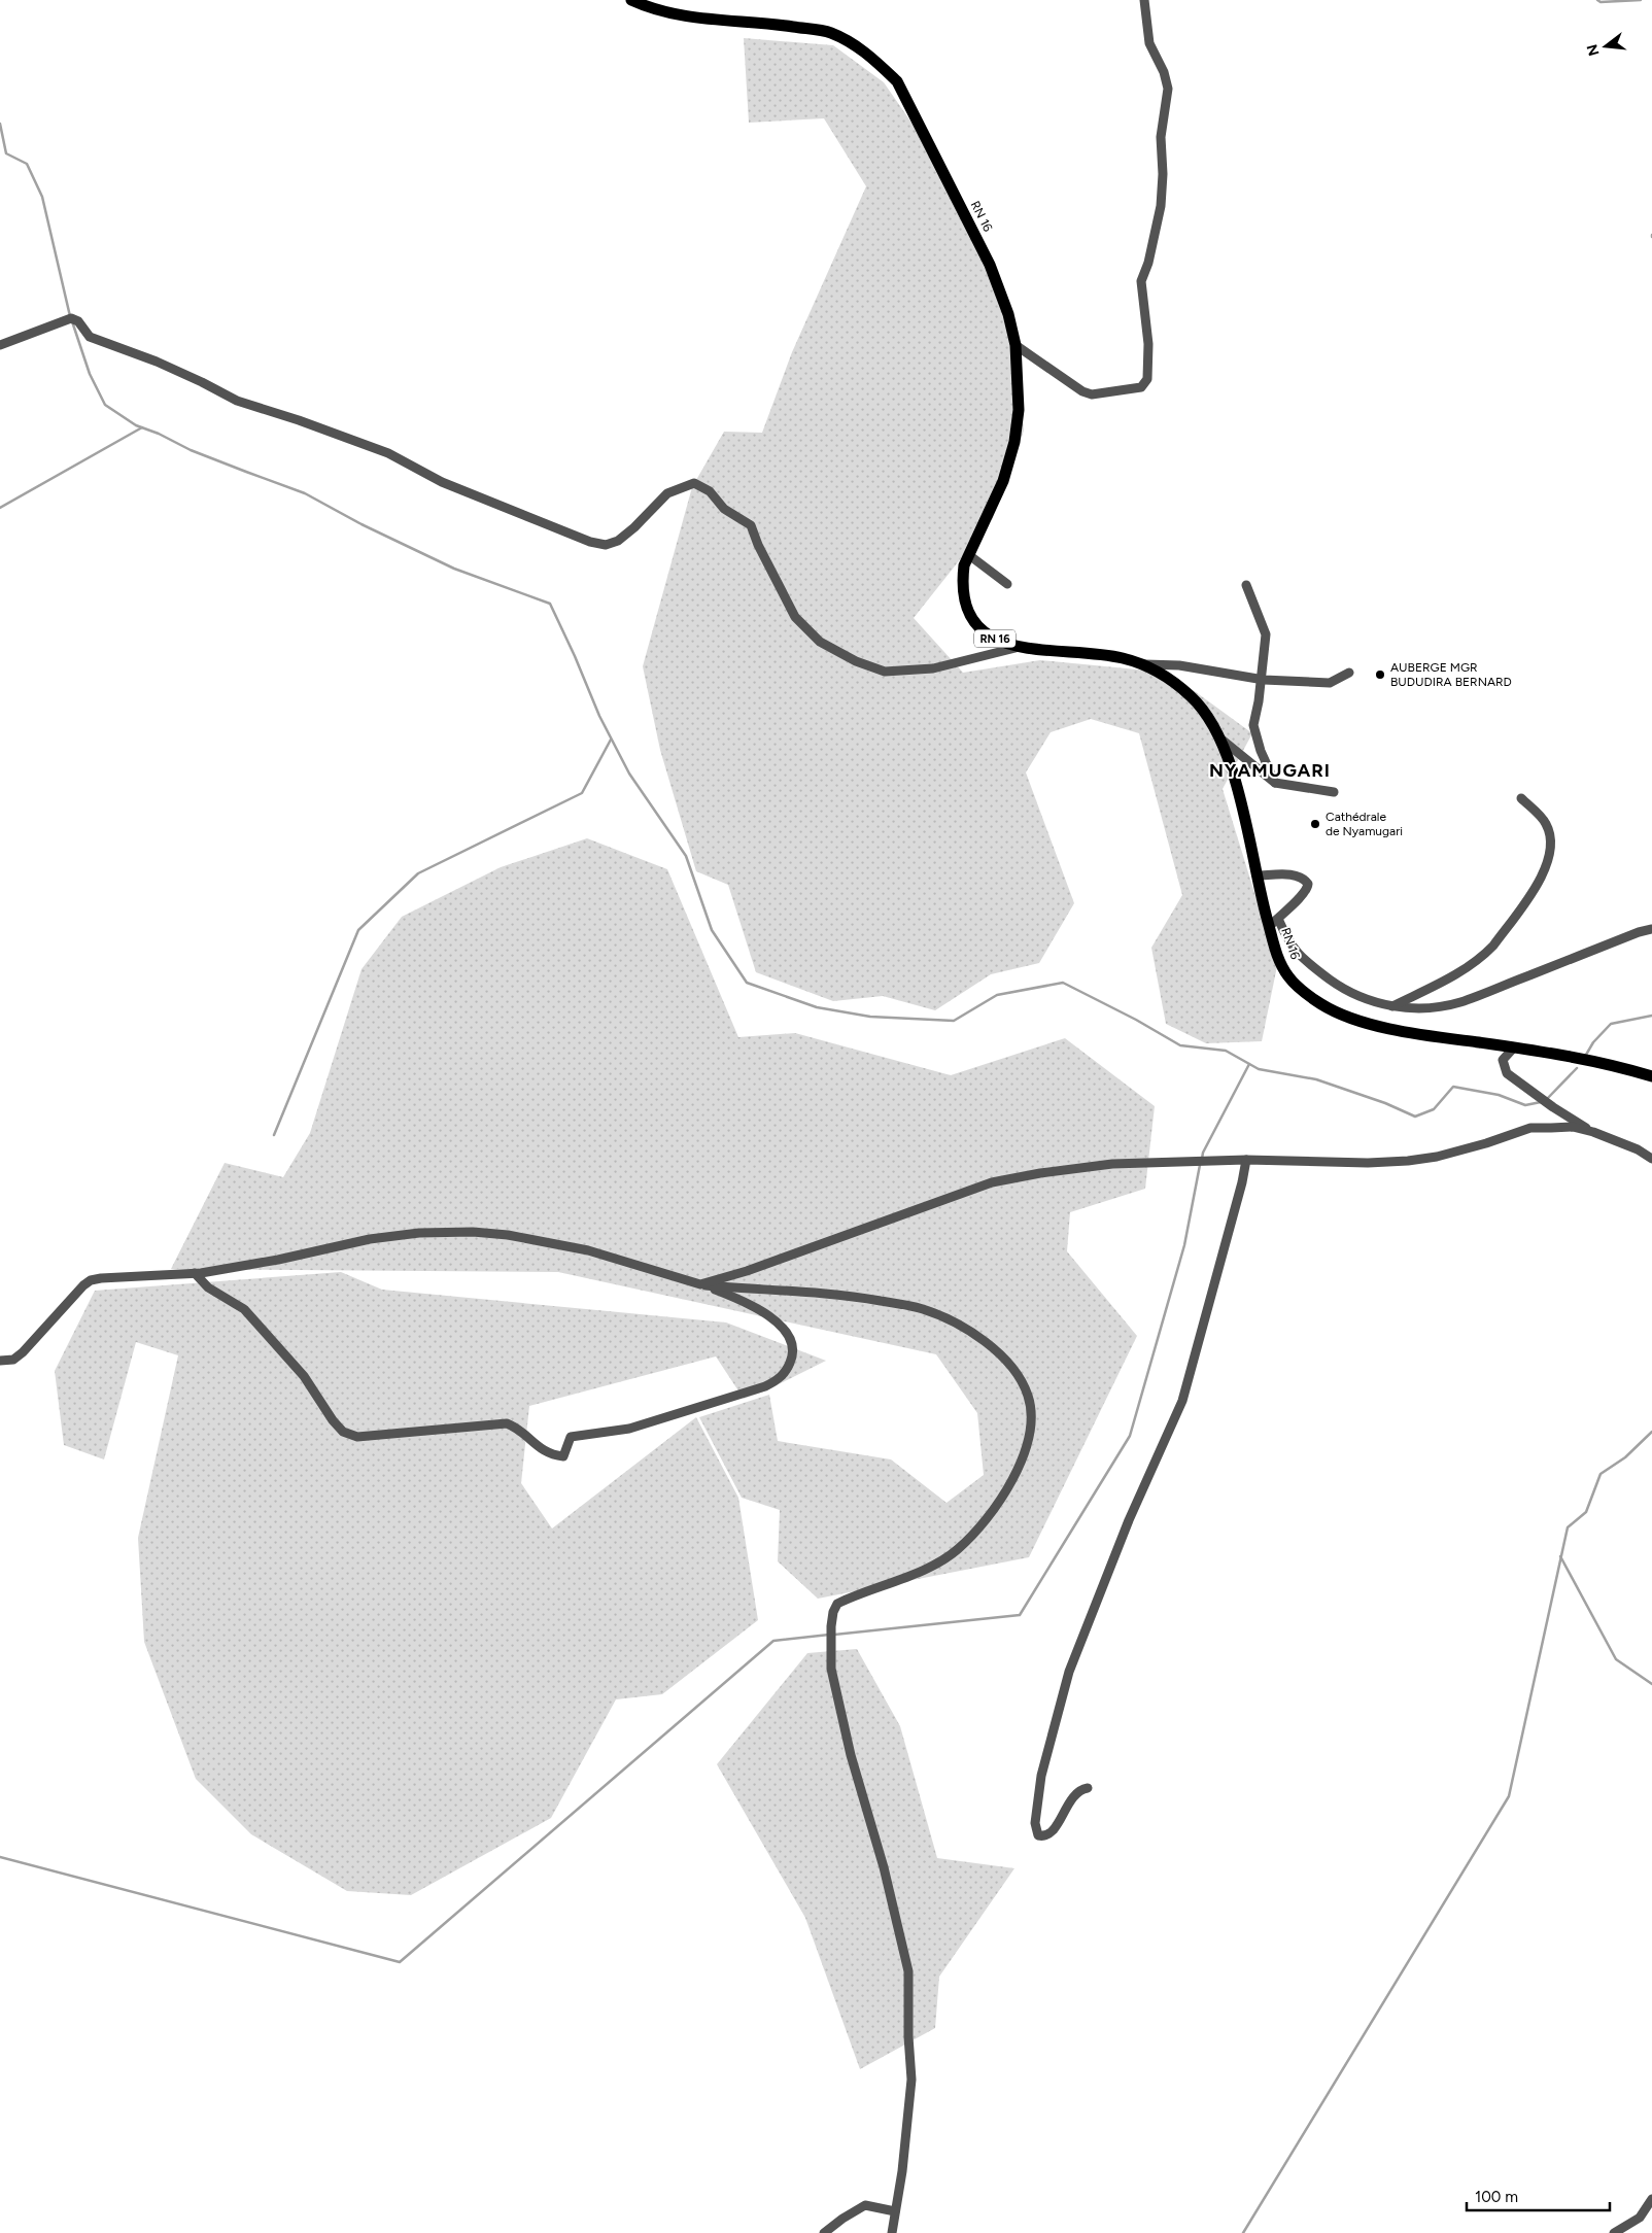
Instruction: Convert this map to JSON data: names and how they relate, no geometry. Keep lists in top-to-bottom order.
{
  "streets": {
    "main road": ["RN 16"]
  },
  "districts": ["NYAMUGARI"],
  "places": ["AUBERGE MGR BUDUDIRA BERNARD", "Cathédrale de Nyamugari"],
  "scale_bar": "100 m",
  "north": "left"
}
